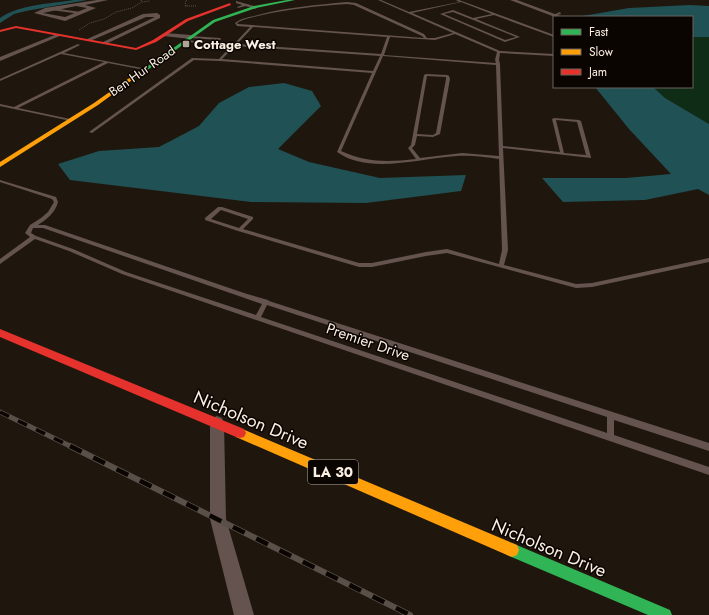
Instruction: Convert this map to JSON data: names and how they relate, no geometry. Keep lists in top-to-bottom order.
{
  "streets": {
    "street": ["Ben Hur Road", "Nicholson Drive", "LA 30"],
    "lane": ["Premier Drive"]
  },
  "places": {
    "transit": ["Cottage West"]
  },
  "legend": ["Fast", "Slow", "Jam"]
}
